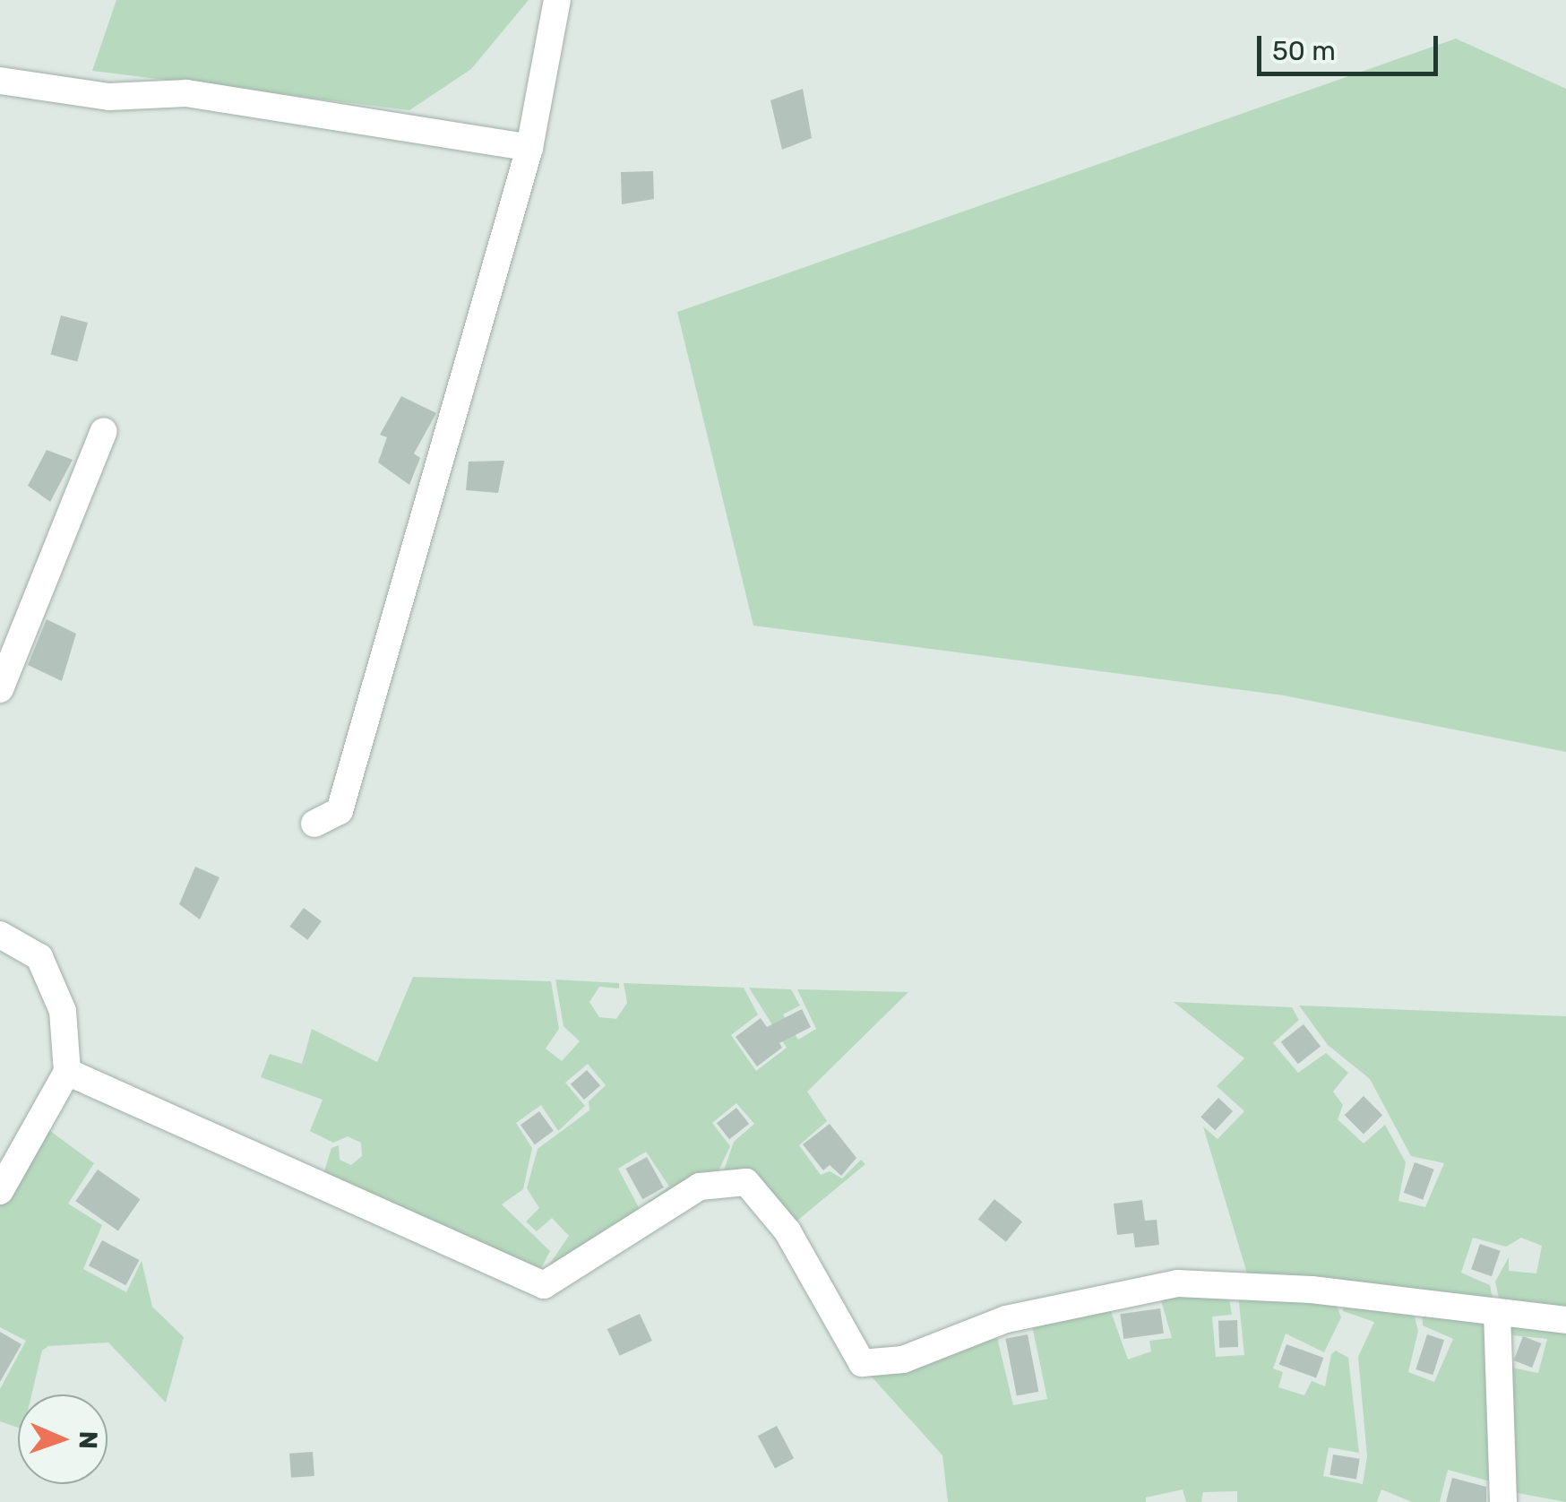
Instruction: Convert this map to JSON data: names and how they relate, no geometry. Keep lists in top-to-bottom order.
{
  "scale_bar": "50 m",
  "north": "right"
}
